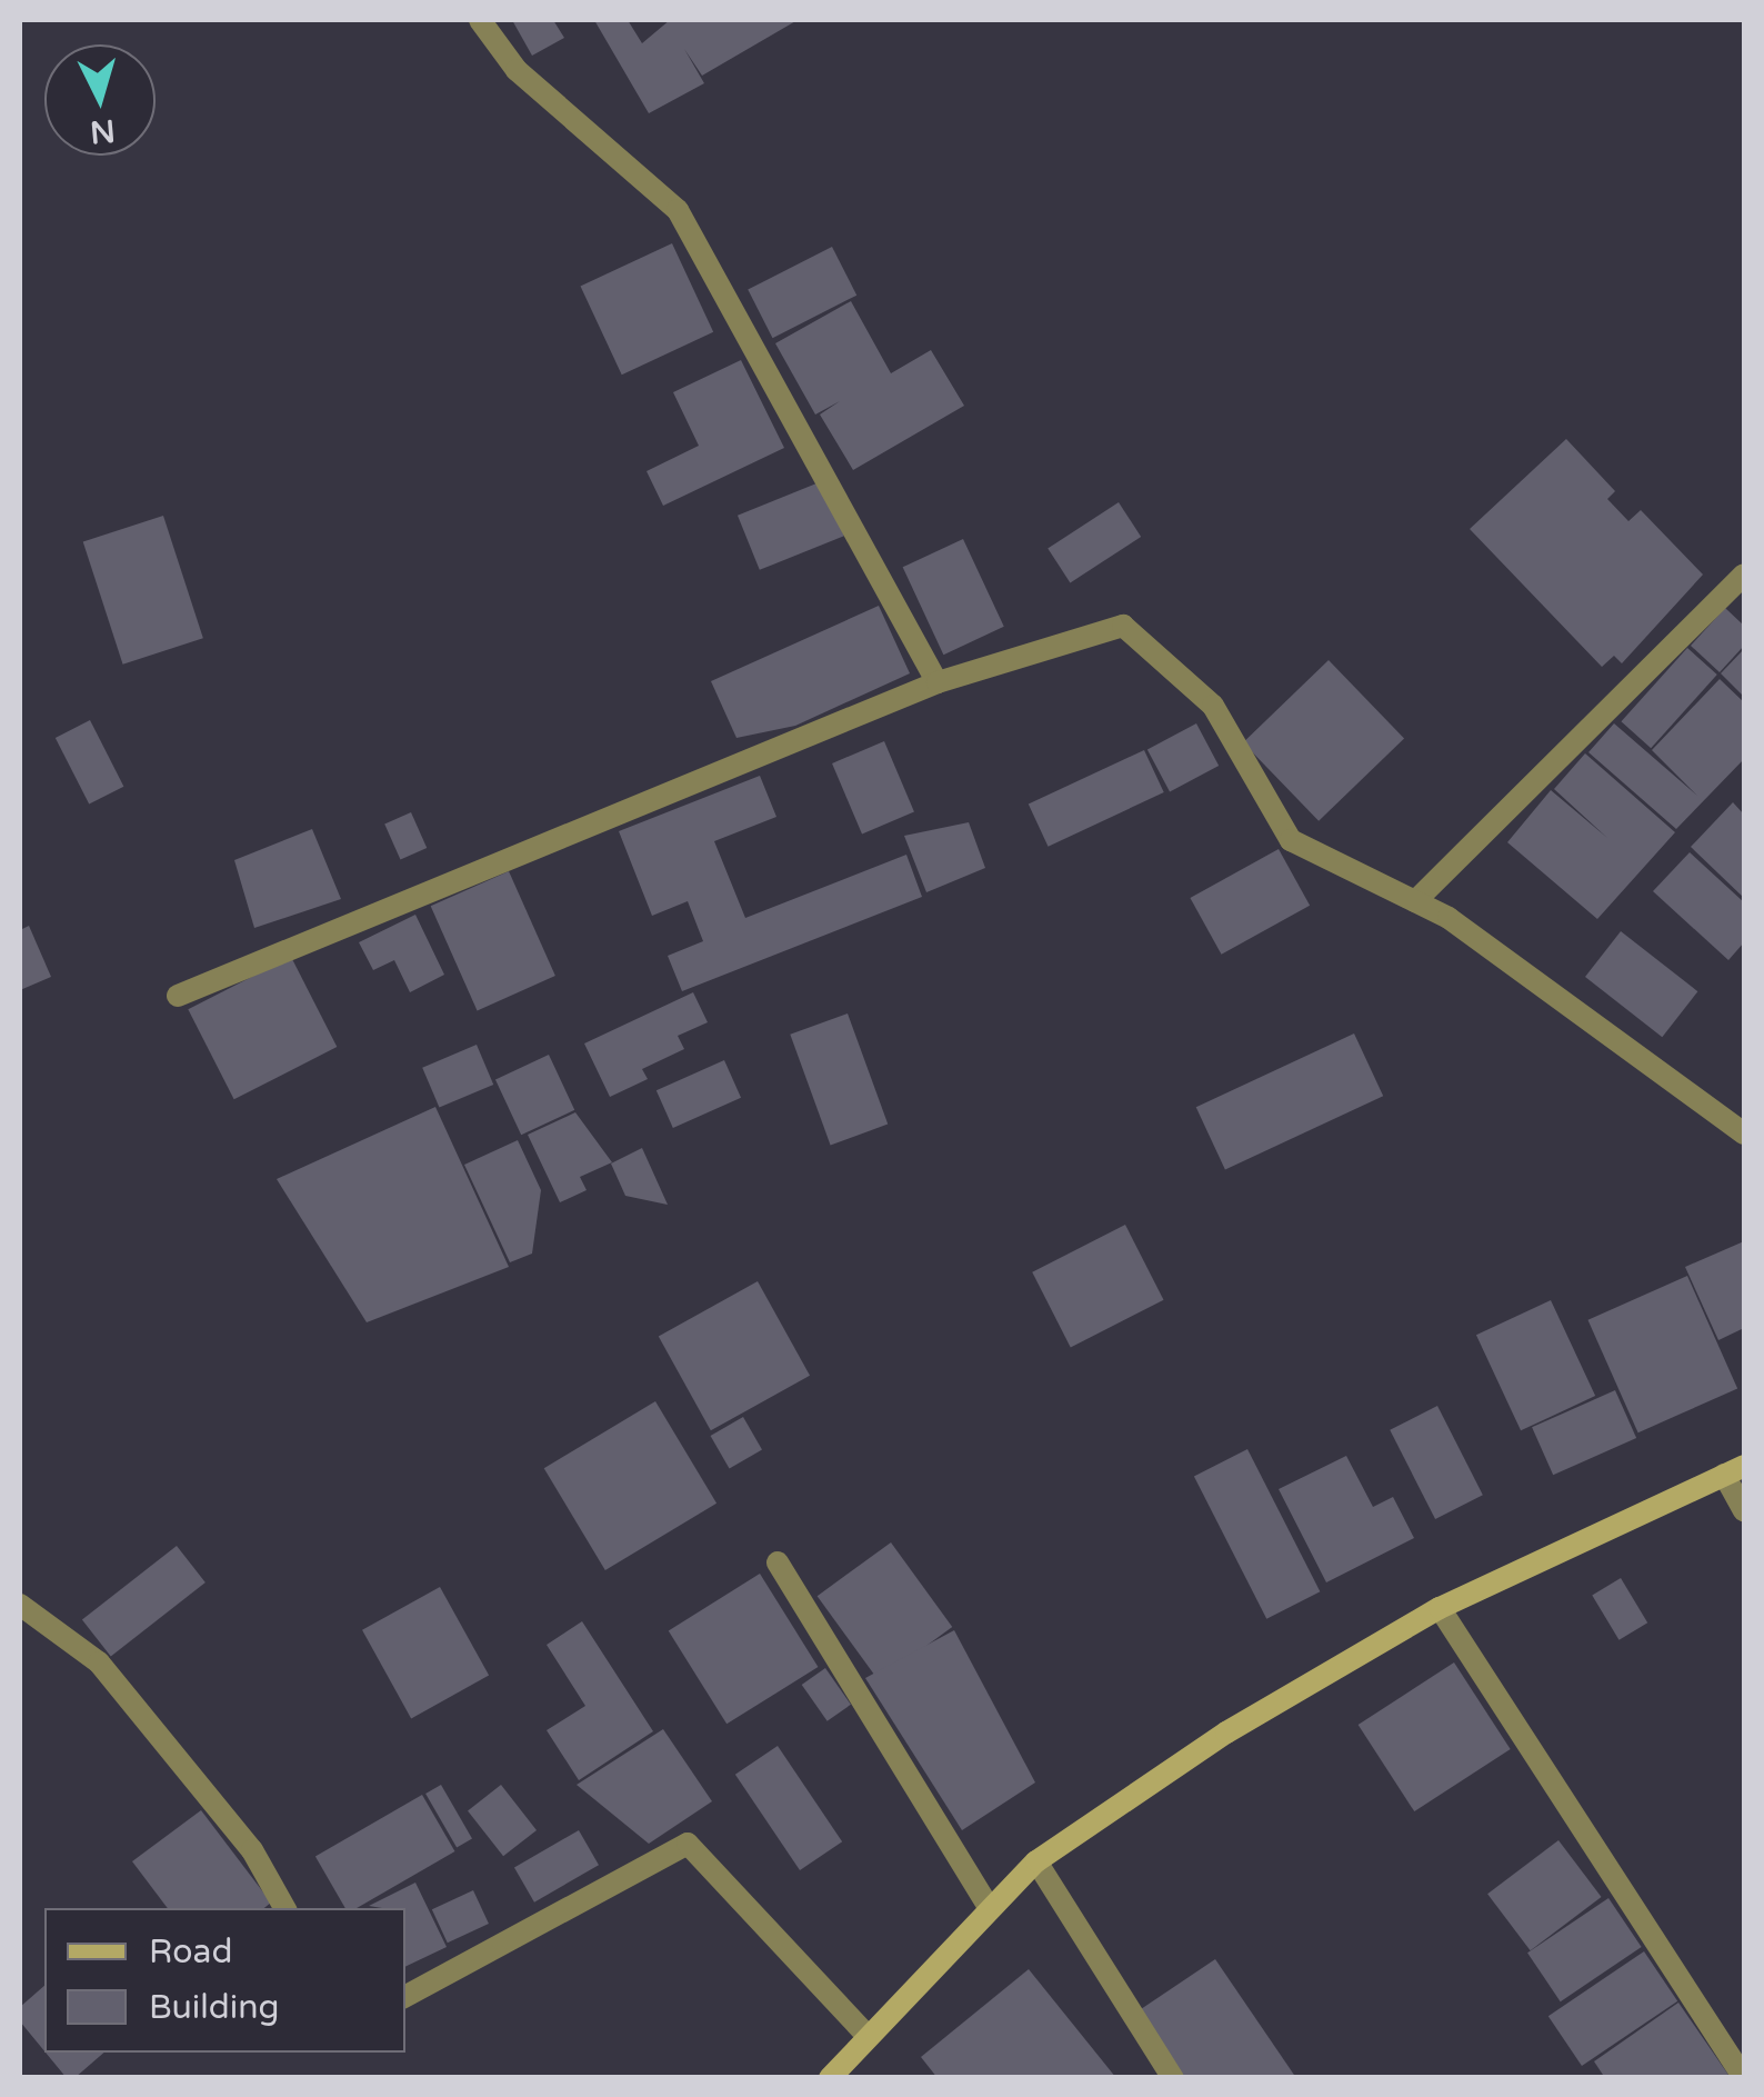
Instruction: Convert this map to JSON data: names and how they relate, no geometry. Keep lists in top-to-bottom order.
{
  "legend": ["Road", "Building"],
  "north": "bottom"
}
